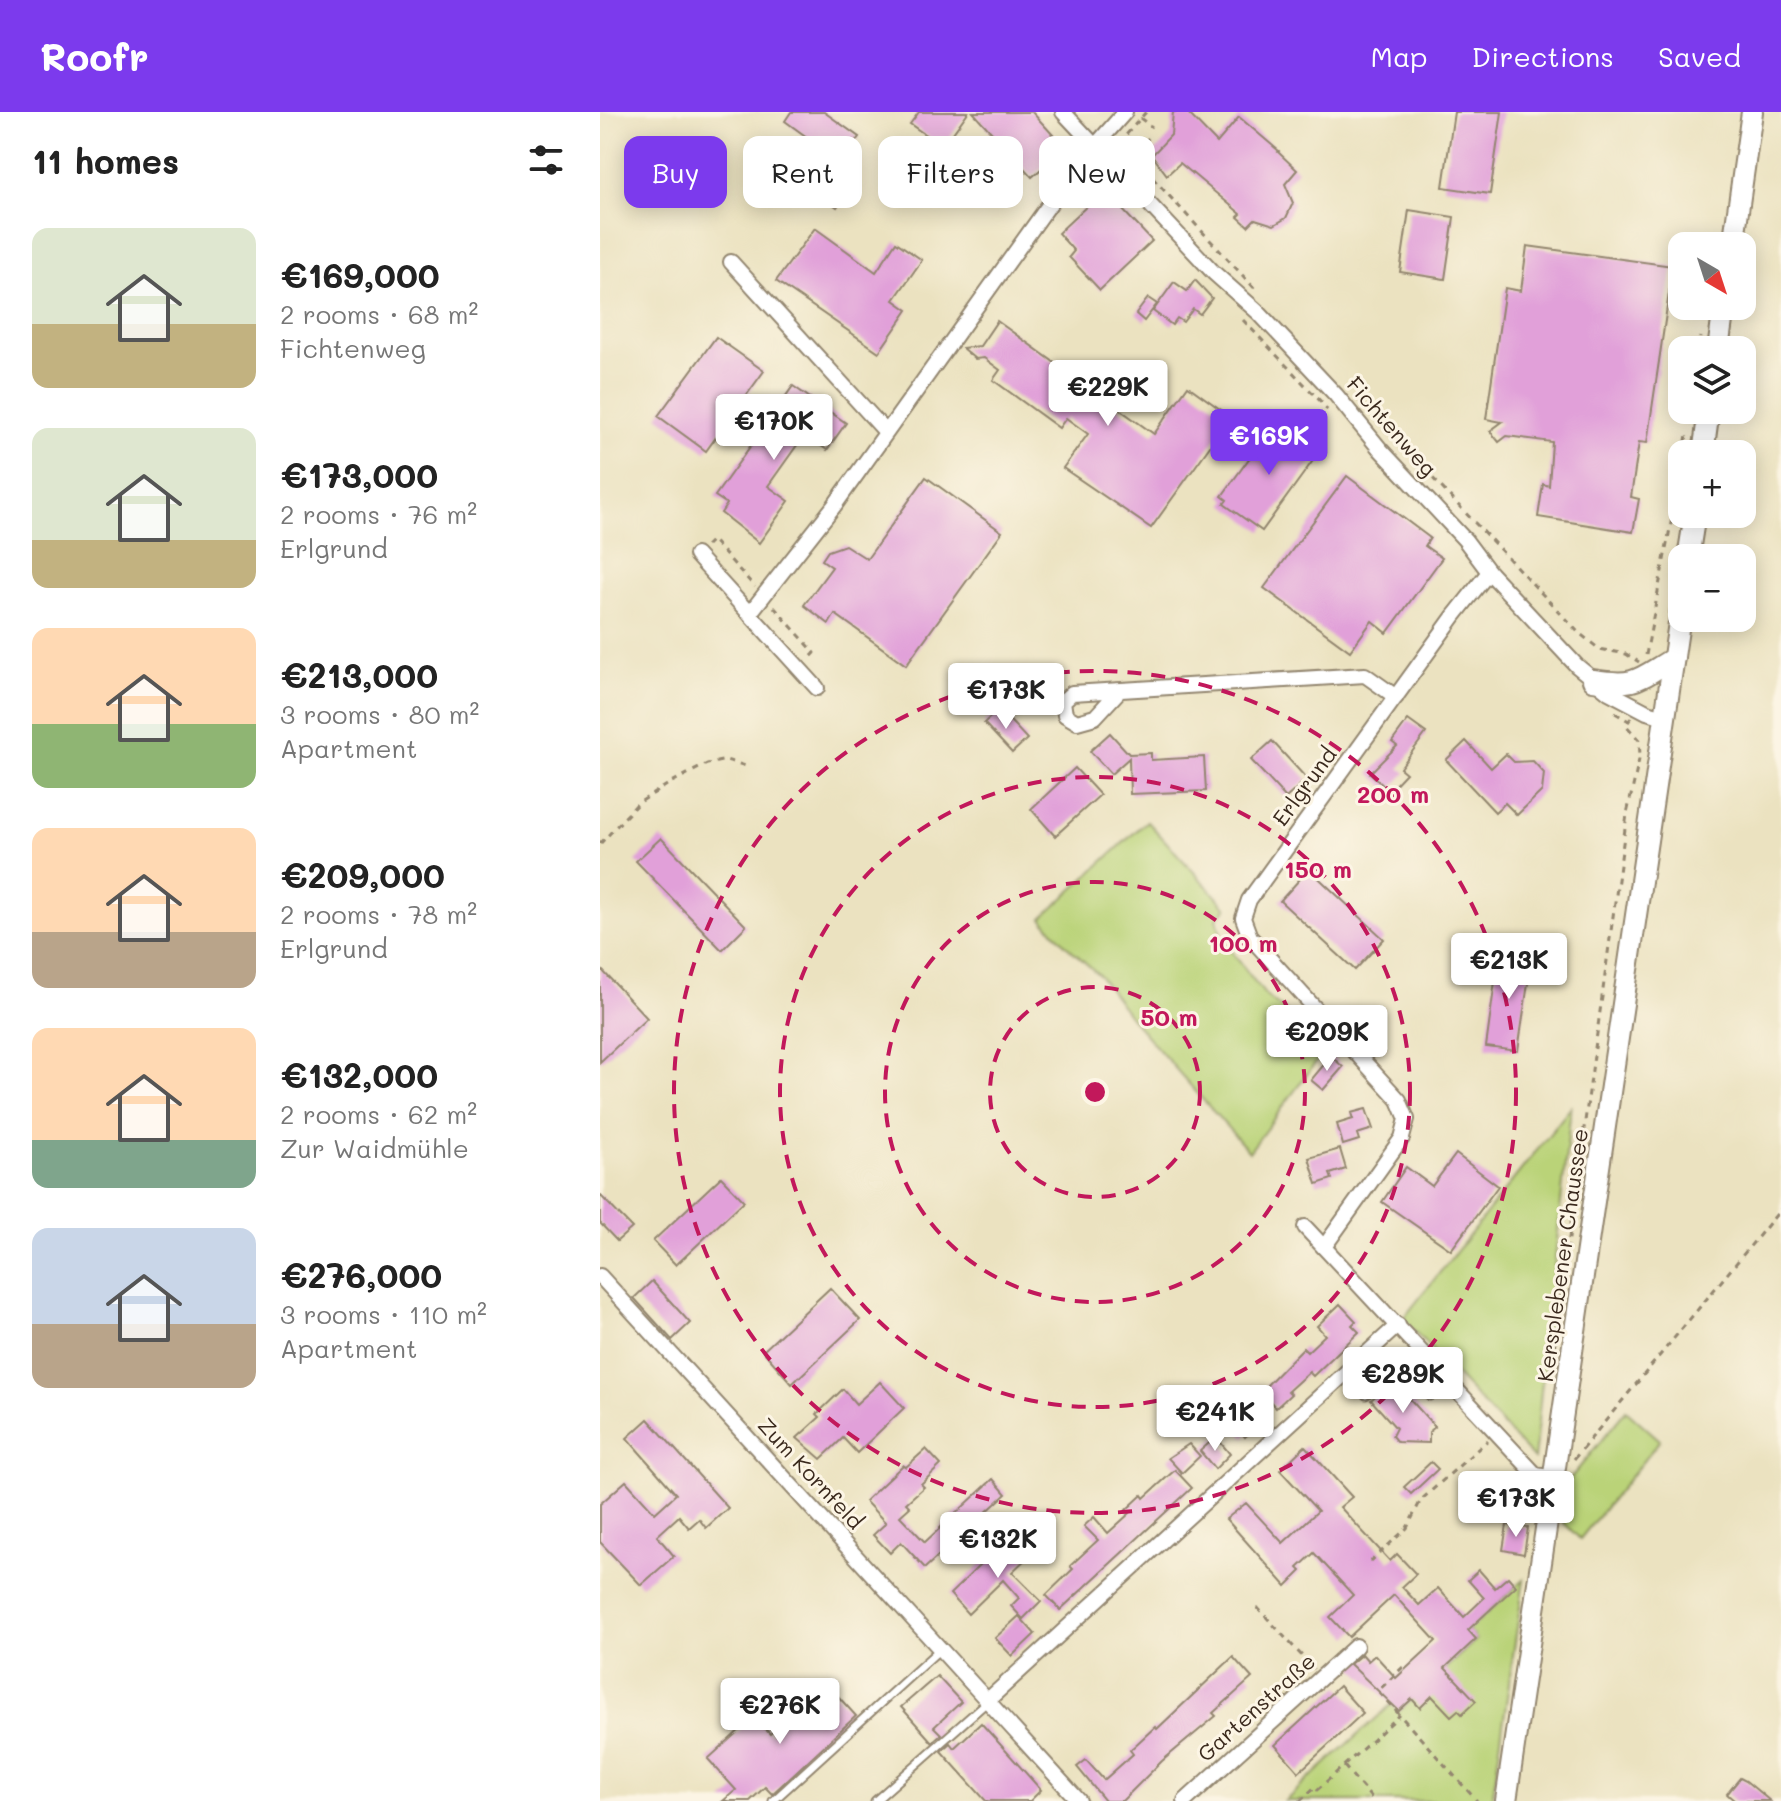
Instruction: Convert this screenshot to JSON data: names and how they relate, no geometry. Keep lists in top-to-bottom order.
{
  "streets": {
    "main road": ["Kersplebener Chaussee"],
    "street": [
      "Fichtenweg",
      "Erlgrund",
      "Zum Kornfeld",
      "Gartenstraße"
    ]
  },
  "crossings": [
    ["Fichtenweg", "Erlgrund"],
    ["Fichtenweg", "Kersplebener Chaussee"]
  ],
  "north": "bottom right",
  "page": {
    "header": "Roofr",
    "nav": ["Map", "Directions", "Saved"],
    "heading": "11 homes",
    "chip": [
      "Buy",
      "Rent",
      "Filters",
      "New"
    ],
    "list": [
      {
        "name": "€169,000",
        "note": "2 rooms · 68 m² · Fichtenweg"
      },
      {
        "name": "€173,000",
        "note": "2 rooms · 76 m² · Erlgrund"
      },
      {
        "name": "€213,000",
        "note": "3 rooms · 80 m² · Apartment"
      },
      {
        "name": "€209,000",
        "note": "2 rooms · 78 m² · Erlgrund"
      },
      {
        "name": "€132,000",
        "note": "2 rooms · 62 m² · Zur Waidmühle"
      },
      {
        "name": "€276,000",
        "note": "3 rooms · 110 m² · Apartment"
      }
    ],
    "map_buttons": ["+", "−"],
    "price": [
      "€229K",
      "€170K",
      "€169K",
      "€173K",
      "€213K",
      "€209K",
      "€289K",
      "€241K",
      "€173K",
      "€132K",
      "€276K"
    ]
  },
  "rings": [
    "200 m",
    "150 m",
    "100 m",
    "50 m"
  ]
}
